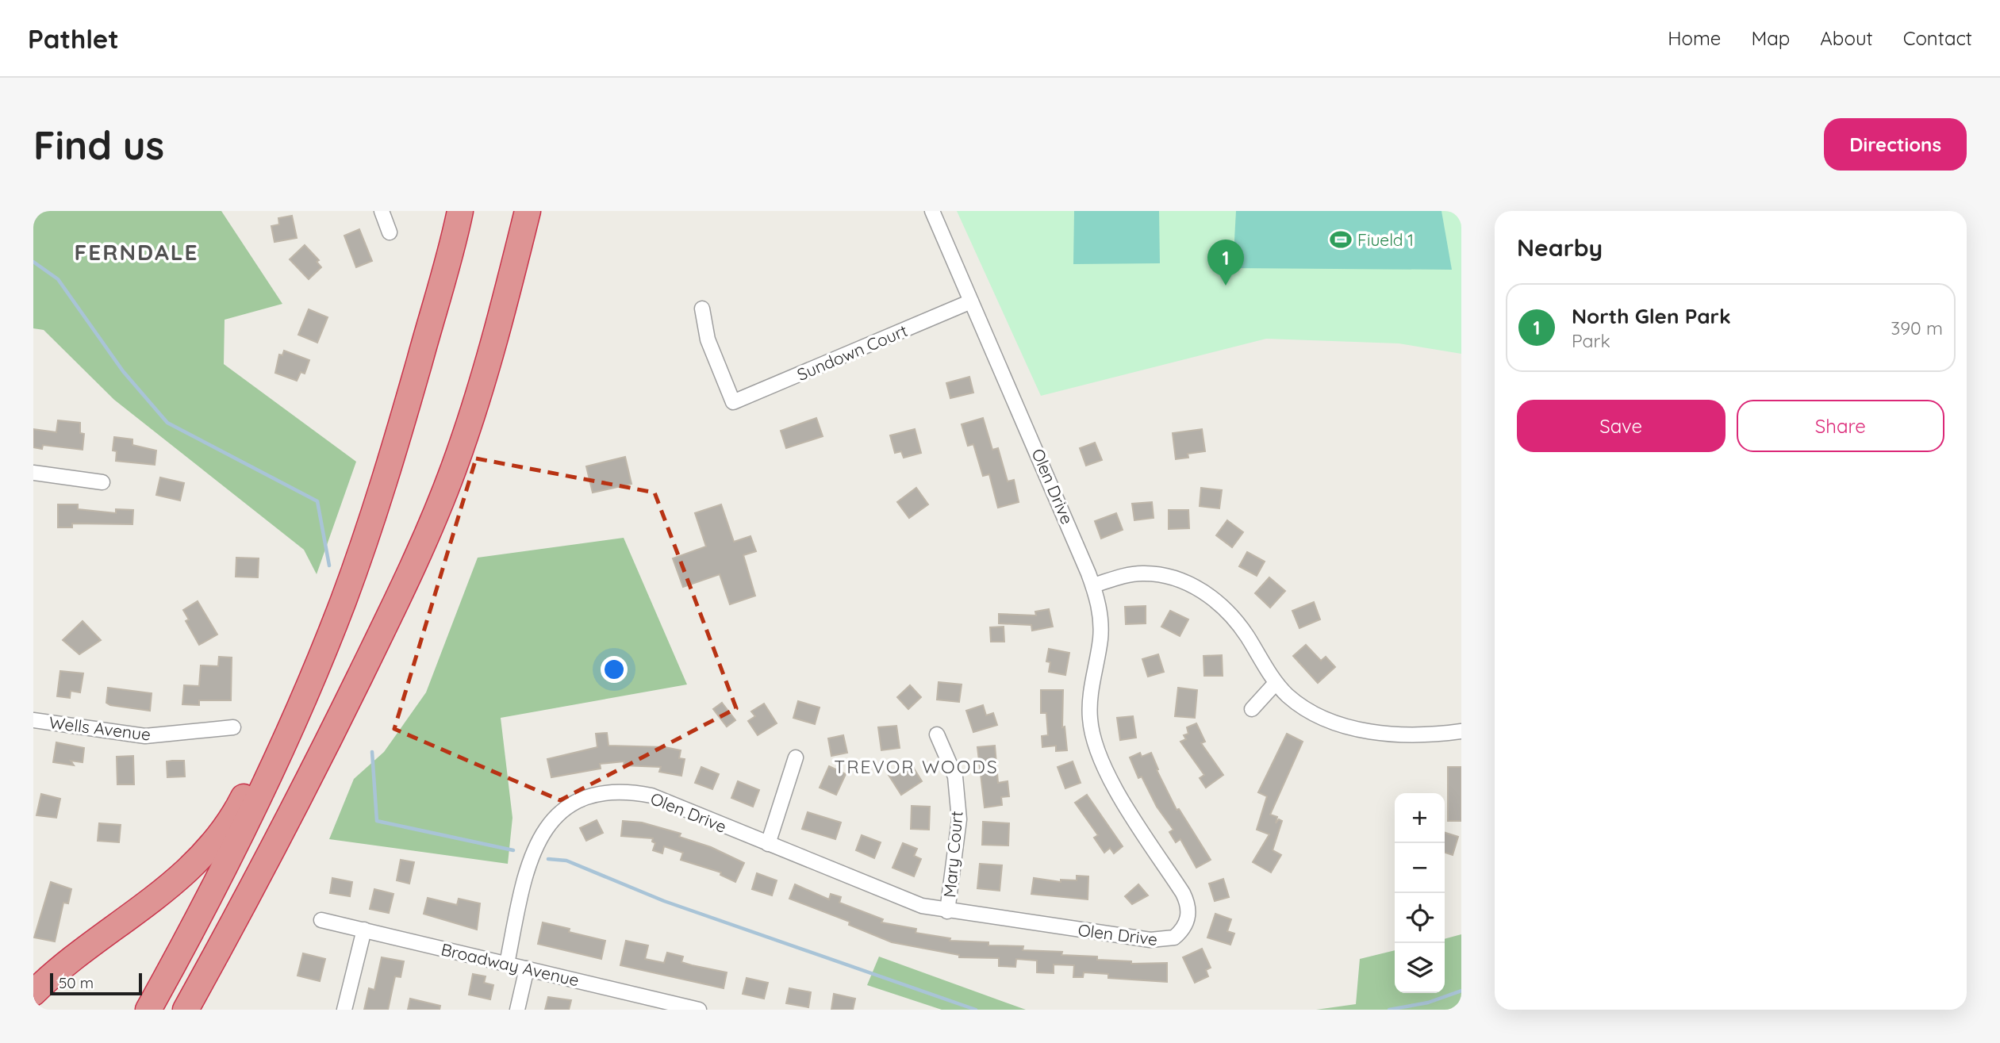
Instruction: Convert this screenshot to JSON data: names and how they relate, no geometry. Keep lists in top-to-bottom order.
{
  "streets": {
    "street": [
      "Sundown Court",
      "Olen Drive",
      "Wells Avenue",
      "Mary Court",
      "Broadway Avenue"
    ]
  },
  "crossings": [
    ["Sundown Court", "Olen Drive"],
    ["Olen Drive", "Mary Court"],
    ["Olen Drive", "Broadway Avenue"]
  ],
  "districts": ["FERNDALE", "TREVOR WOODS"],
  "places": {
    "sports": ["Fiueld 1"]
  },
  "scale_bar": "50 m",
  "page": {
    "header": "Pathlet",
    "nav": [
      "Home",
      "Map",
      "About",
      "Contact"
    ],
    "buttons": [
      "Directions",
      ["Save", "Share"]
    ],
    "title": "Find us",
    "heading": "Nearby",
    "pins": "1",
    "list": [
      {
        "mark": "1",
        "name": "North Glen Park",
        "note": "Park",
        "value": "390 m"
      }
    ],
    "map_buttons": ["+", "−"],
    "scale": "50 m"
  }
}
